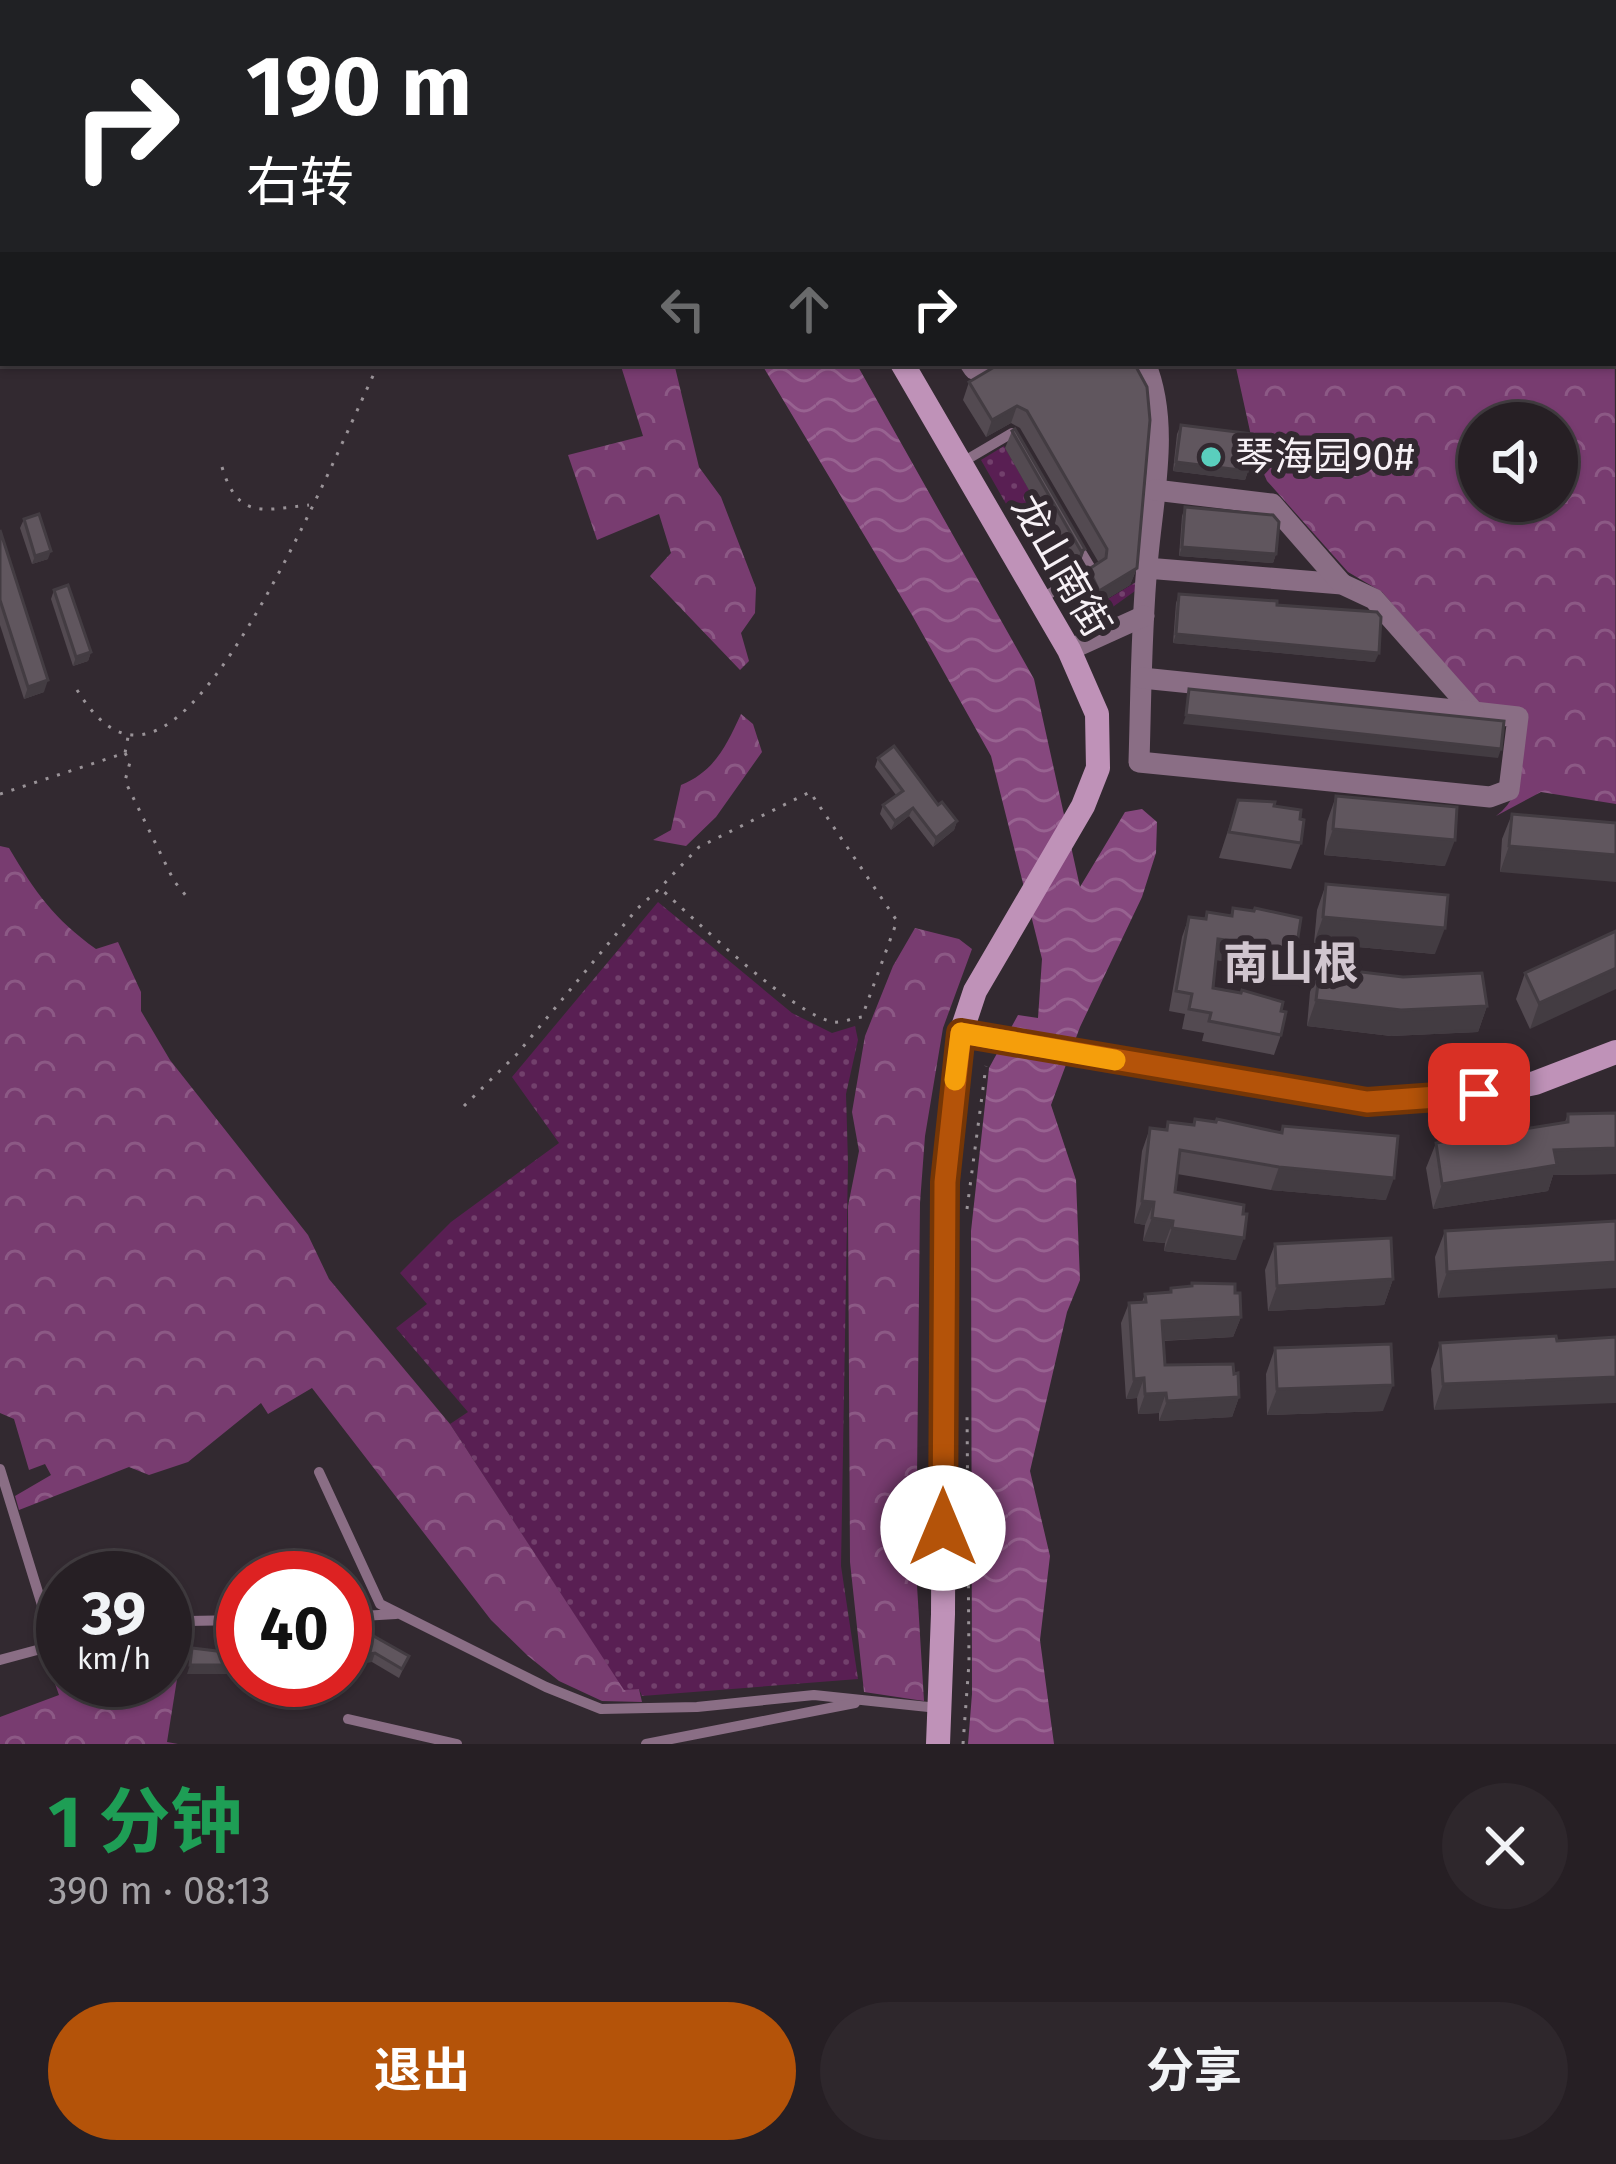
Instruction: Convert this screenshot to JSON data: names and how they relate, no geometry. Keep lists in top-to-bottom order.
{
  "streets": {
    "street": ["龙山南街"]
  },
  "districts": ["南山根"],
  "places": ["琴海园90#"],
  "page": {
    "turn": ["190 m", "右转"],
    "speed": "39 km/h",
    "limit": "40",
    "heading": ["1 分钟", "390 m · 08:13"],
    "buttons": ["退出", "分享"]
  }
}
